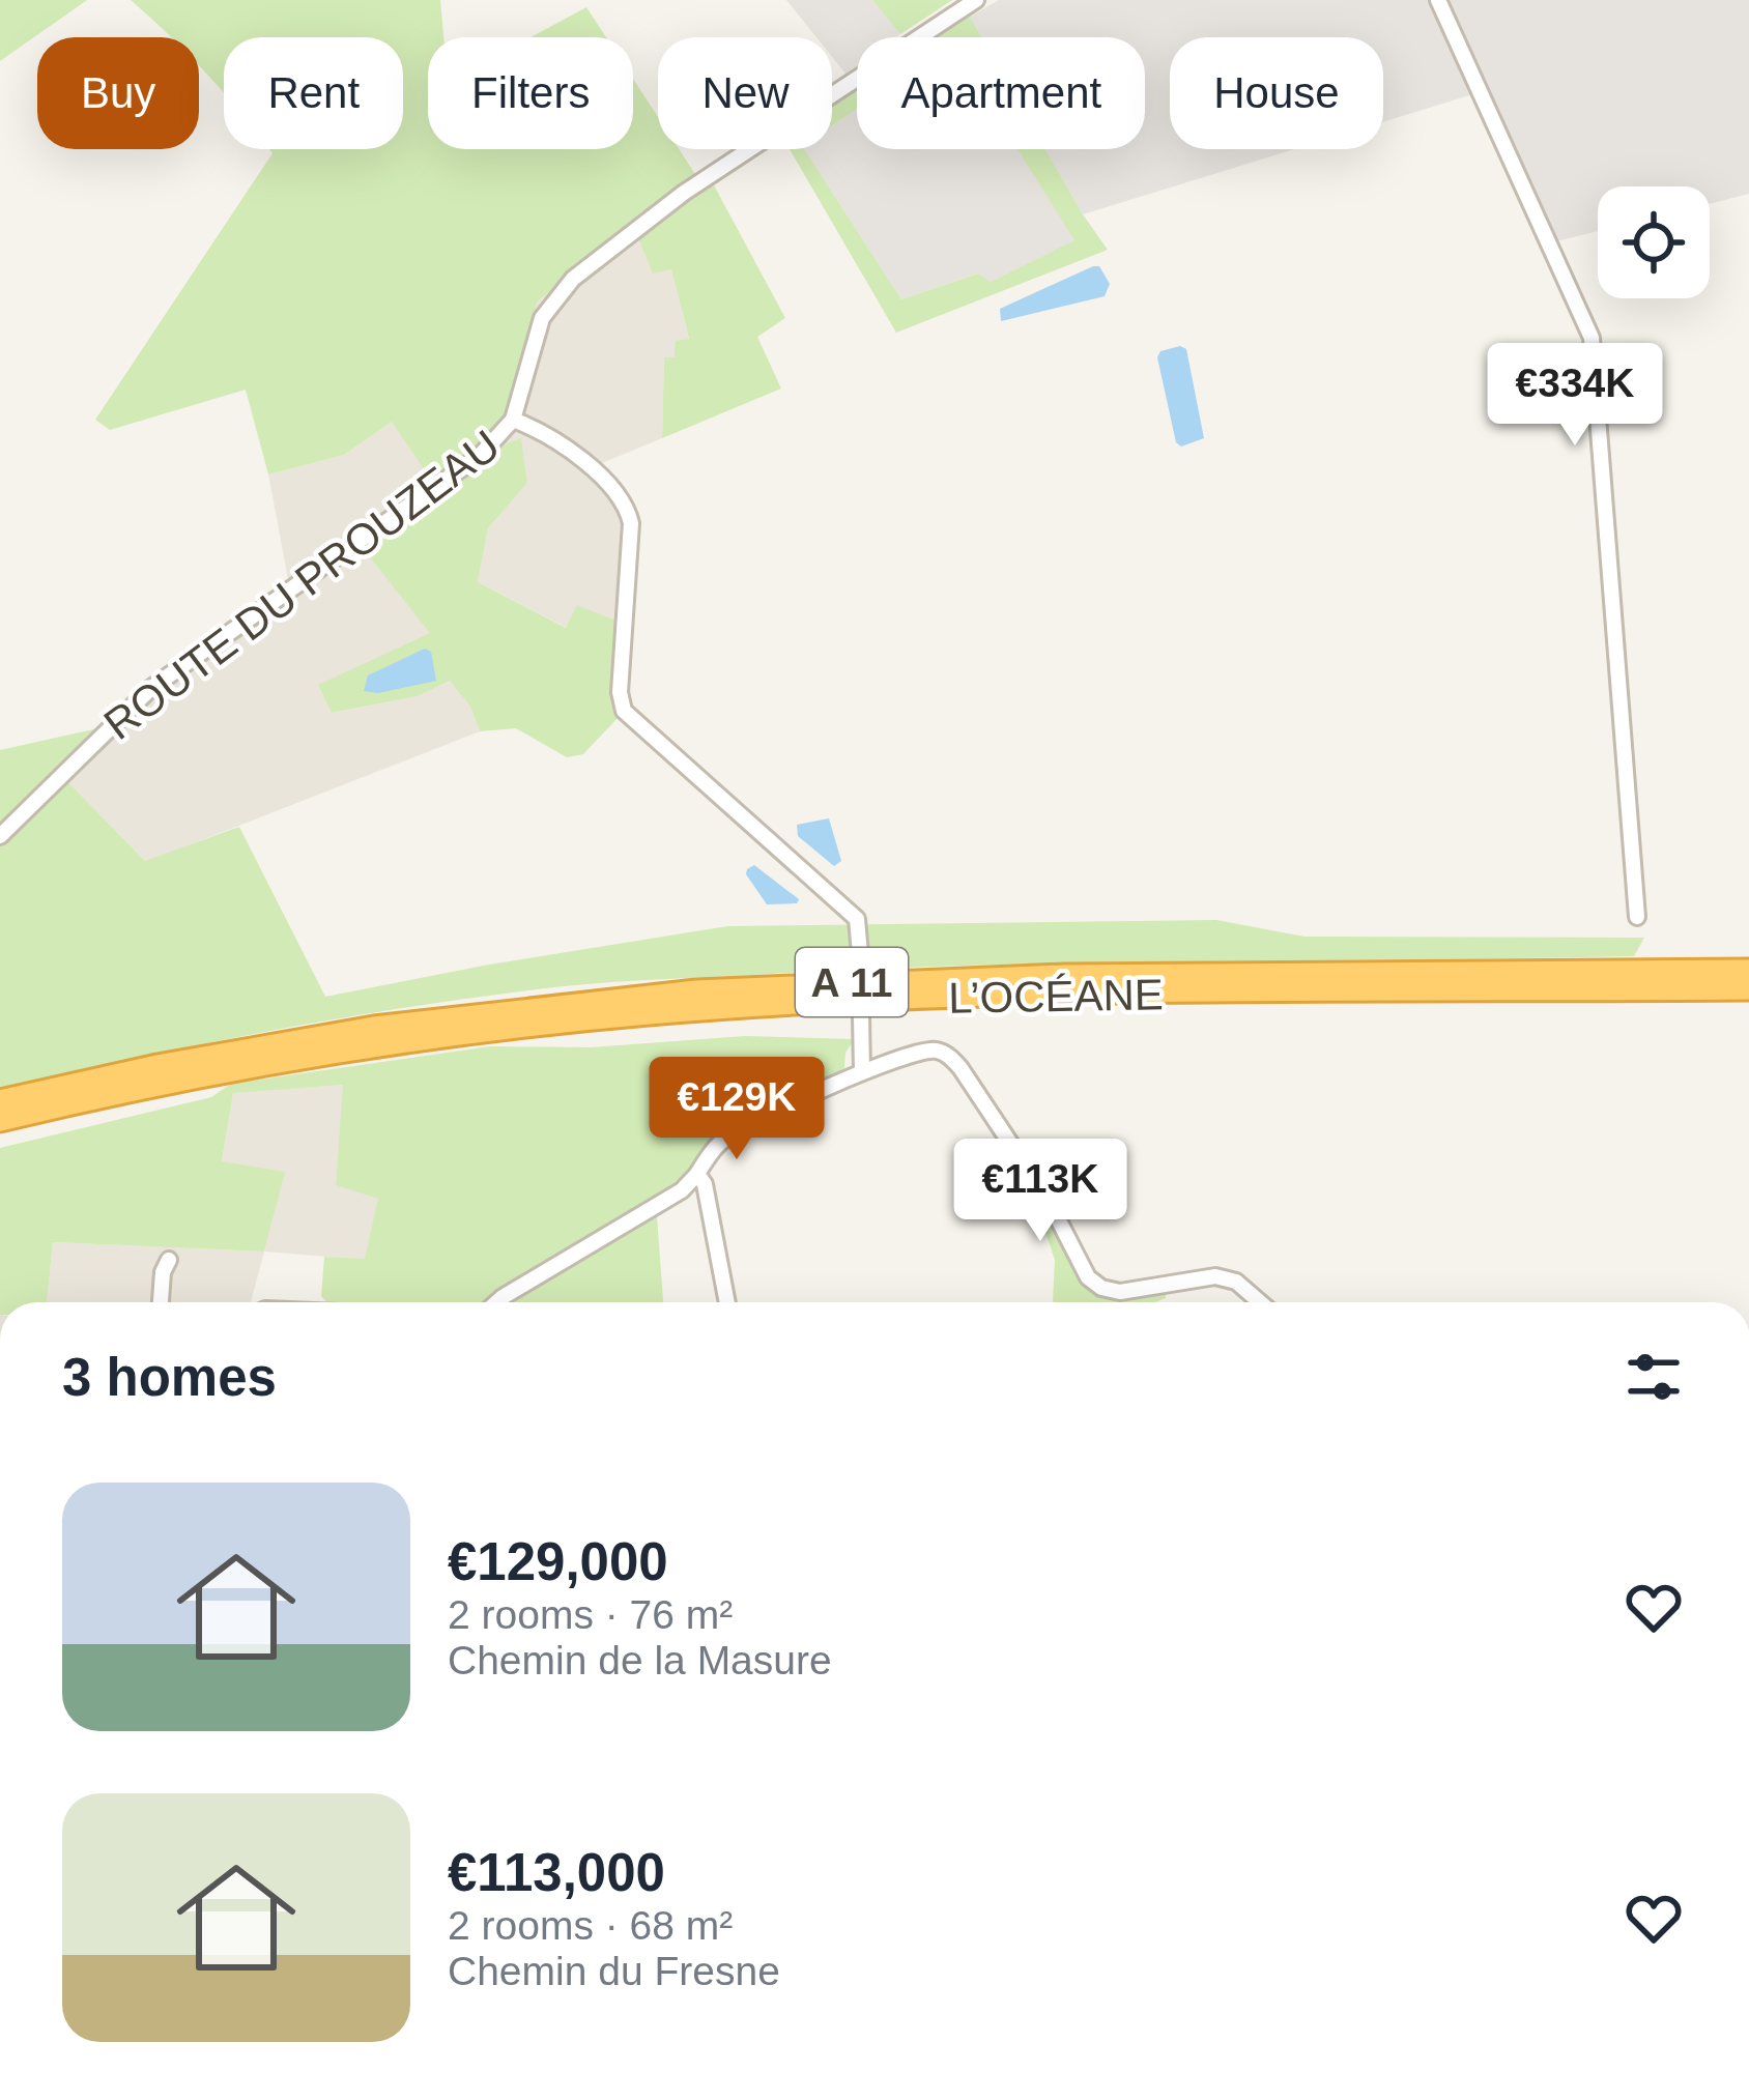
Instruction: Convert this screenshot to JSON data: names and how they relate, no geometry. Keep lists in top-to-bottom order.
{
  "streets": {
    "highway": ["A 11", "L’OCÉANE"],
    "street": ["ROUTE DU PROUZEAU"]
  },
  "page": {
    "chip": [
      "Buy",
      "Rent",
      "Filters",
      "New",
      "Apartment",
      "House"
    ],
    "price": ["€334K", "€129K", "€113K"],
    "heading": "3 homes",
    "list": [
      {
        "name": "€129,000",
        "note": "2 rooms · 76 m² · Chemin de la Masure"
      },
      {
        "name": "€113,000",
        "note": "2 rooms · 68 m² · Chemin du Fresne"
      }
    ]
  }
}
